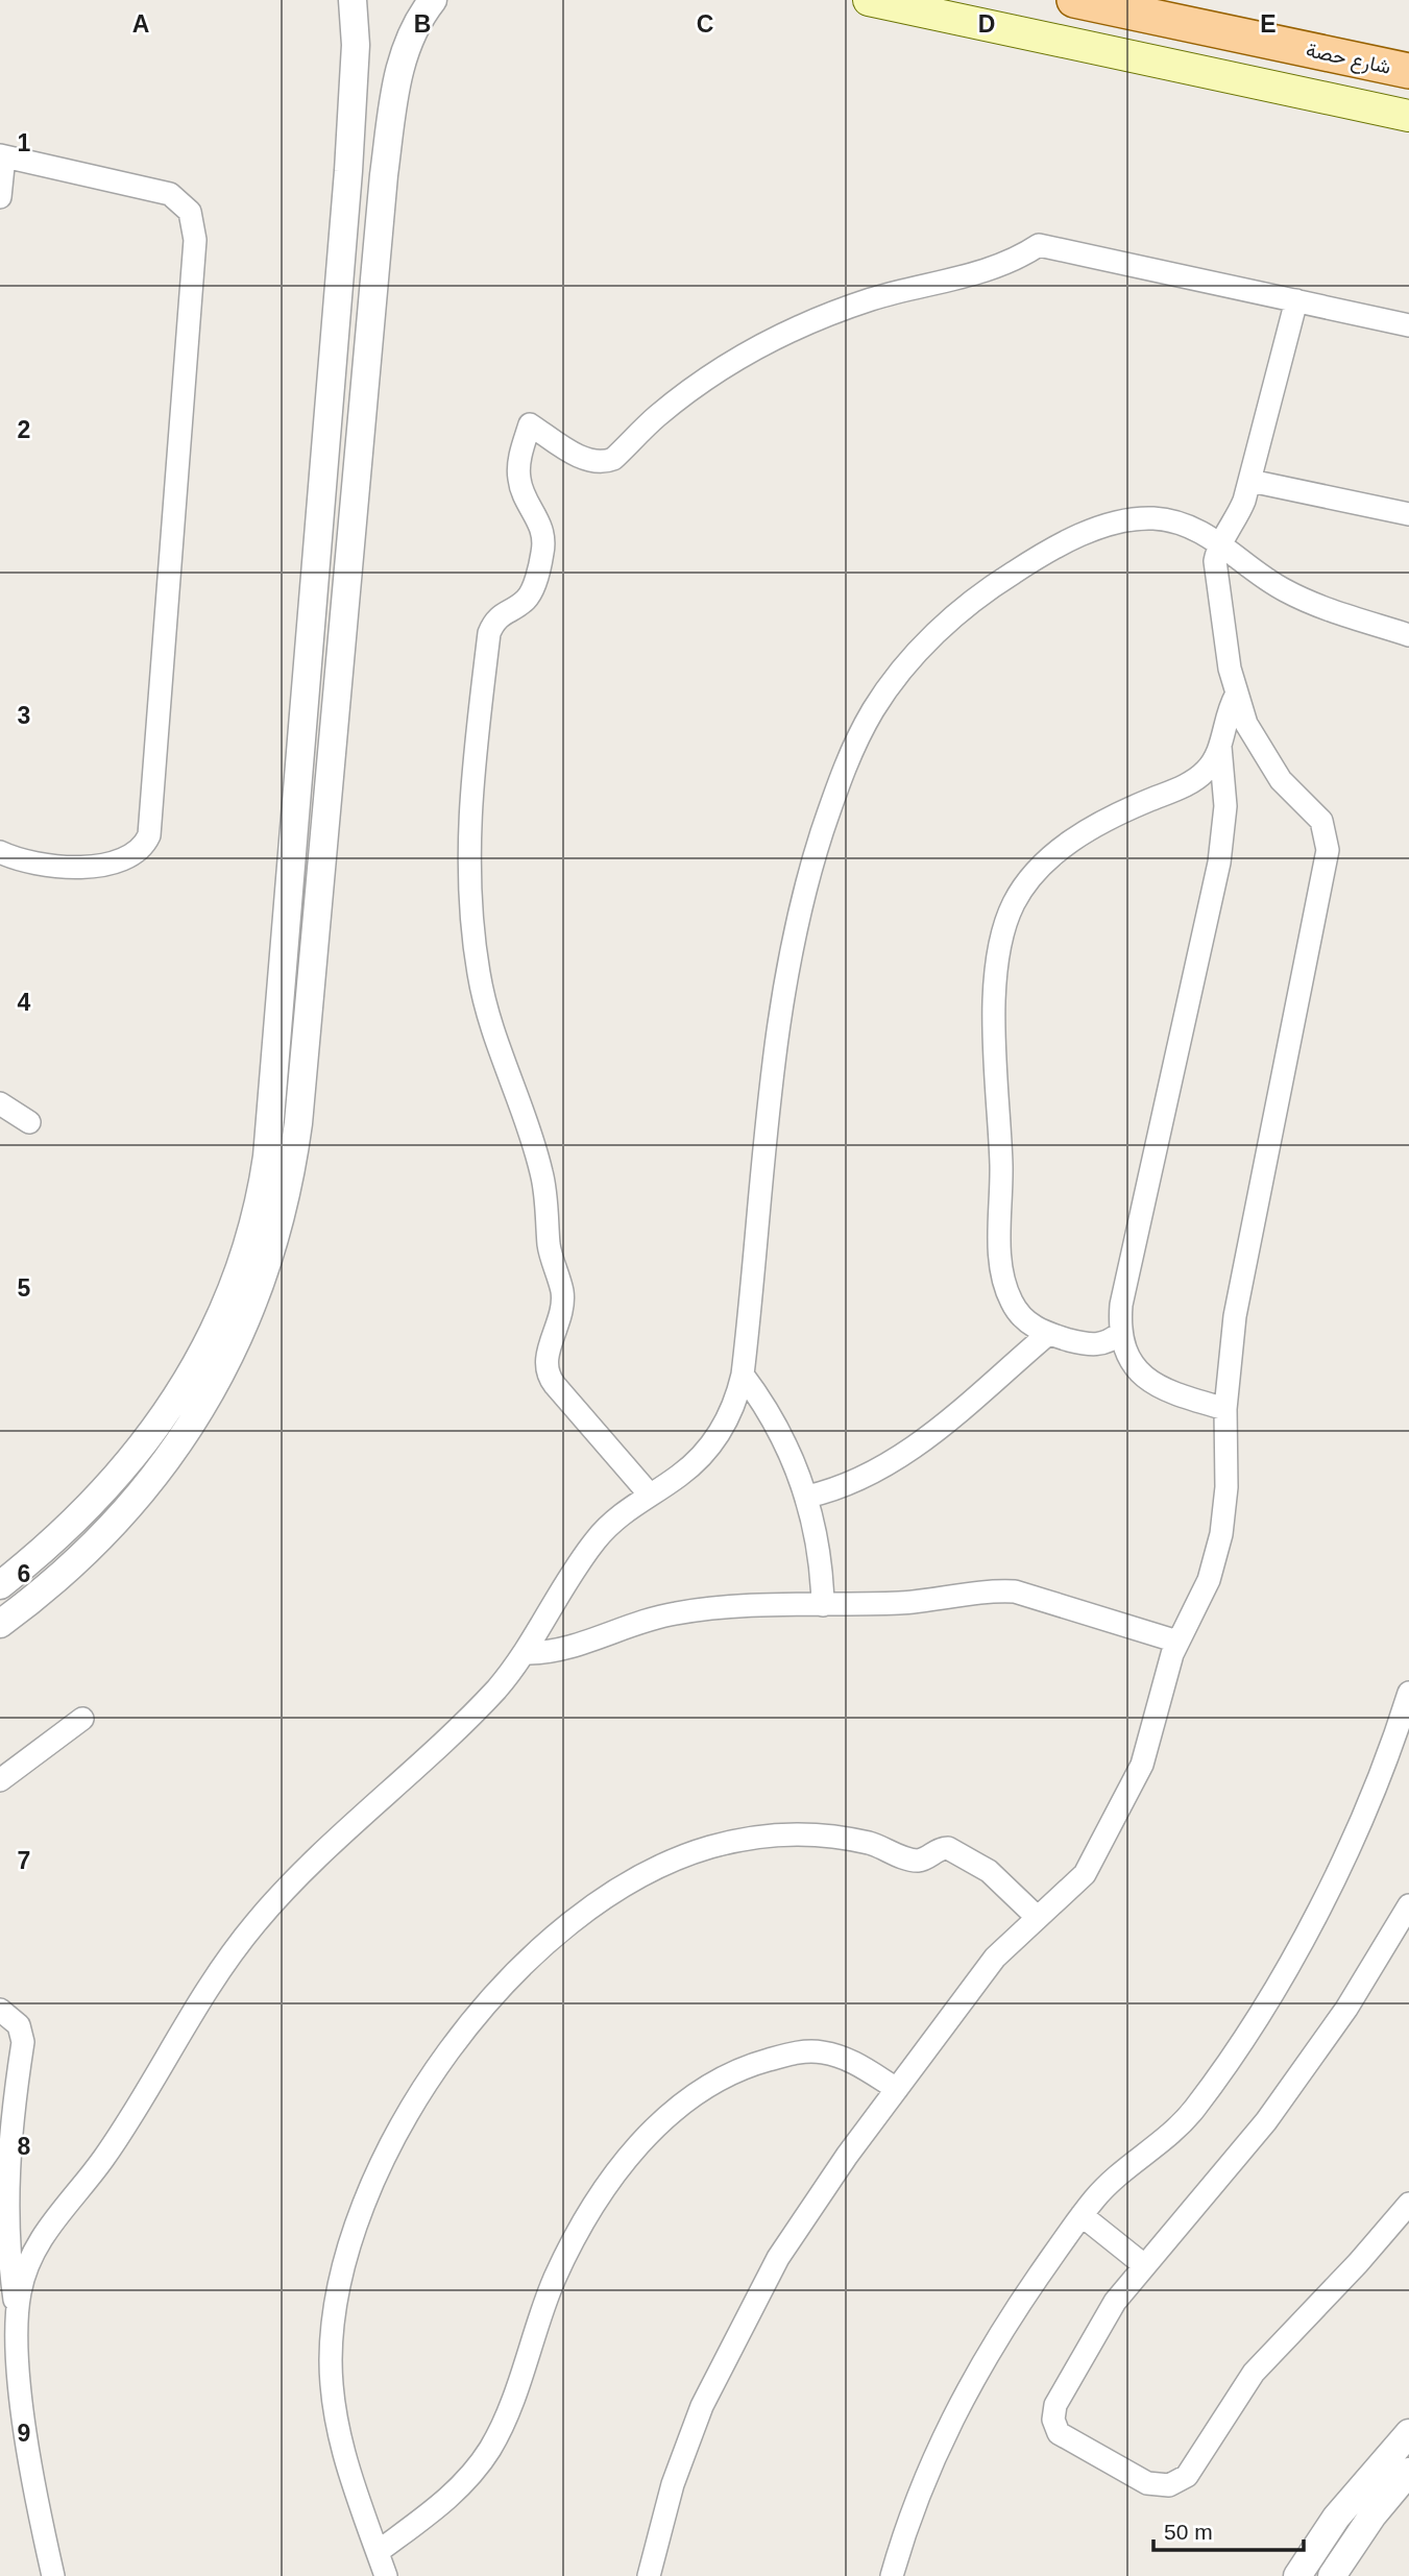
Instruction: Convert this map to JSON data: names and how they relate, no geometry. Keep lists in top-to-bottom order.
{
  "streets": {
    "main road": ["شارع حصة"]
  },
  "scale_bar": "50 m",
  "grid": {
    "columns": [
      "A",
      "B",
      "C",
      "D",
      "E"
    ],
    "rows": [
      "1",
      "2",
      "3",
      "4",
      "5",
      "6",
      "7",
      "8",
      "9"
    ]
  }
}
